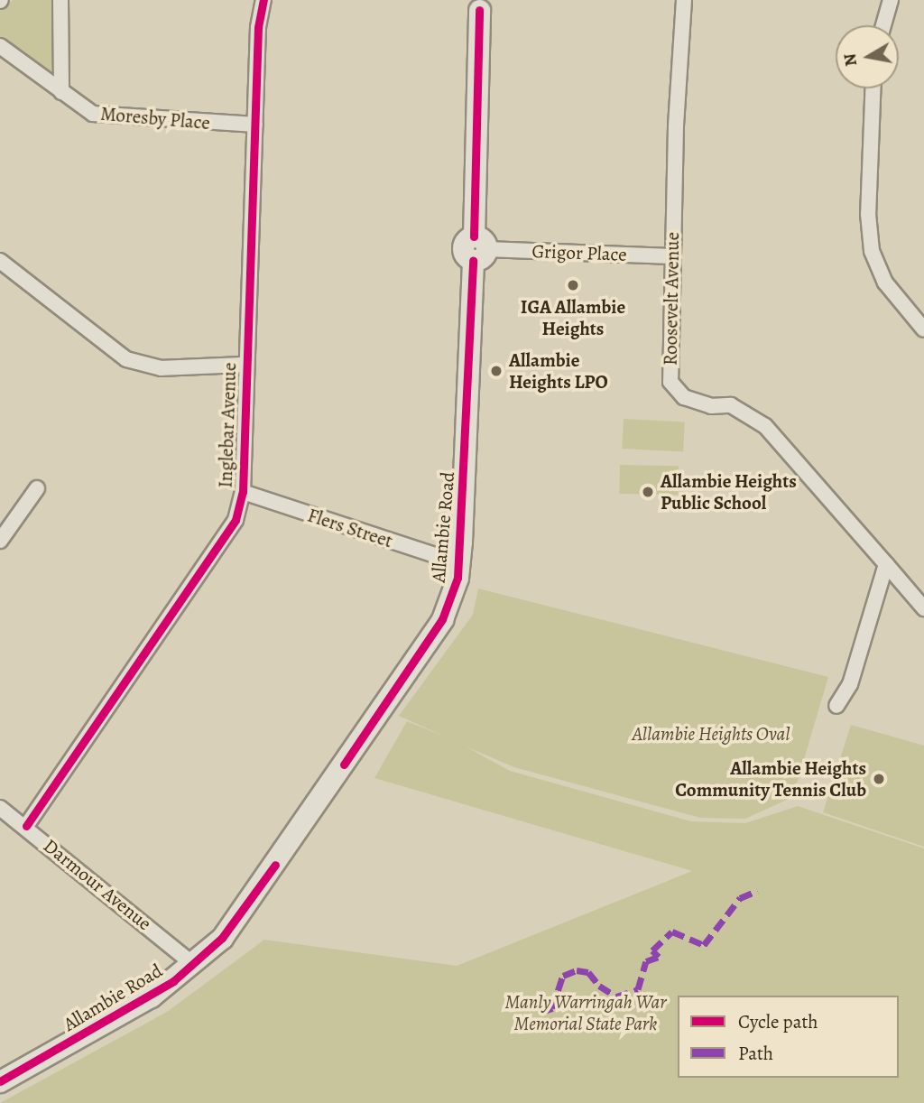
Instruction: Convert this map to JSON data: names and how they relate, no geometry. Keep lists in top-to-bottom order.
{
  "streets": {
    "main road": ["Allambie Road"],
    "street": [
      "Moresby Place",
      "Grigor Place",
      "Roosevelt Avenue",
      "Inglebar Avenue",
      "Flers Street",
      "Darmour Avenue"
    ]
  },
  "crossings": [
    ["Moresby Place", "Inglebar Avenue"],
    ["Grigor Place", "Roosevelt Avenue"],
    ["Grigor Place", "Allambie Road"],
    ["Inglebar Avenue", "Flers Street"],
    ["Inglebar Avenue", "Darmour Avenue"],
    ["Allambie Road", "Flers Street"],
    ["Allambie Road", "Darmour Avenue"]
  ],
  "parks": ["Allambie Heights Oval", "Manly Warringah War Memorial State Park"],
  "places": [
    "IGA Allambie Heights",
    "Allambie Heights LPO",
    "Allambie Heights Public School",
    "Allambie Heights Community Tennis Club"
  ],
  "legend": ["Cycle path", "Path"],
  "north": "left"
}
